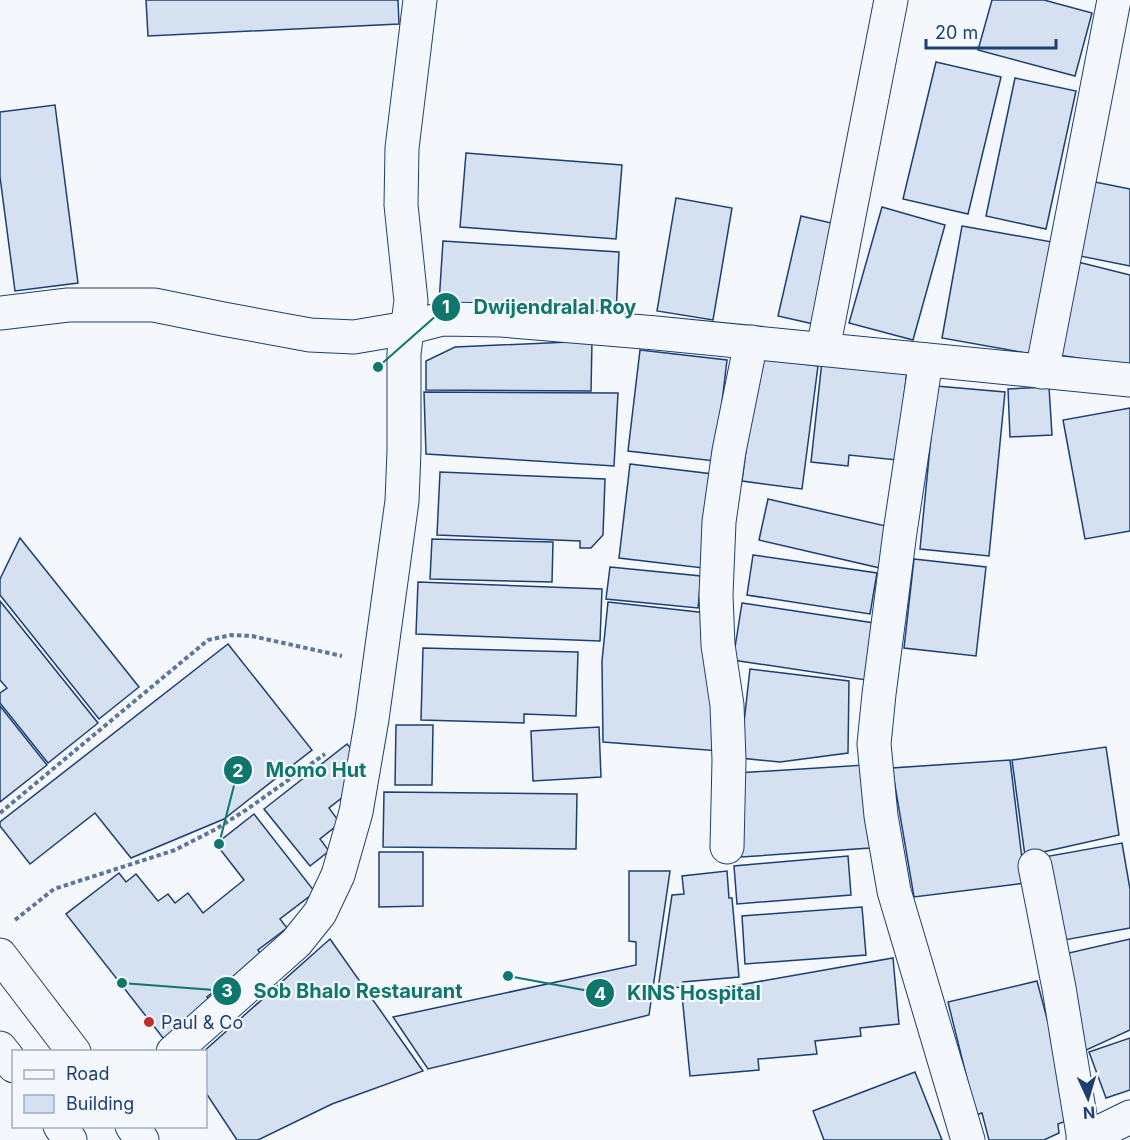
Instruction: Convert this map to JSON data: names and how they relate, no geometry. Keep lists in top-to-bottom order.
{
  "places": [
    "Dwijendralal Roy",
    "Momo Hut",
    "KINS Hospital",
    "Sob Bhalo Restaurant",
    "Paul & Co"
  ],
  "legend": ["Road", "Building"],
  "scale_bar": "20 m",
  "north": "bottom"
}
